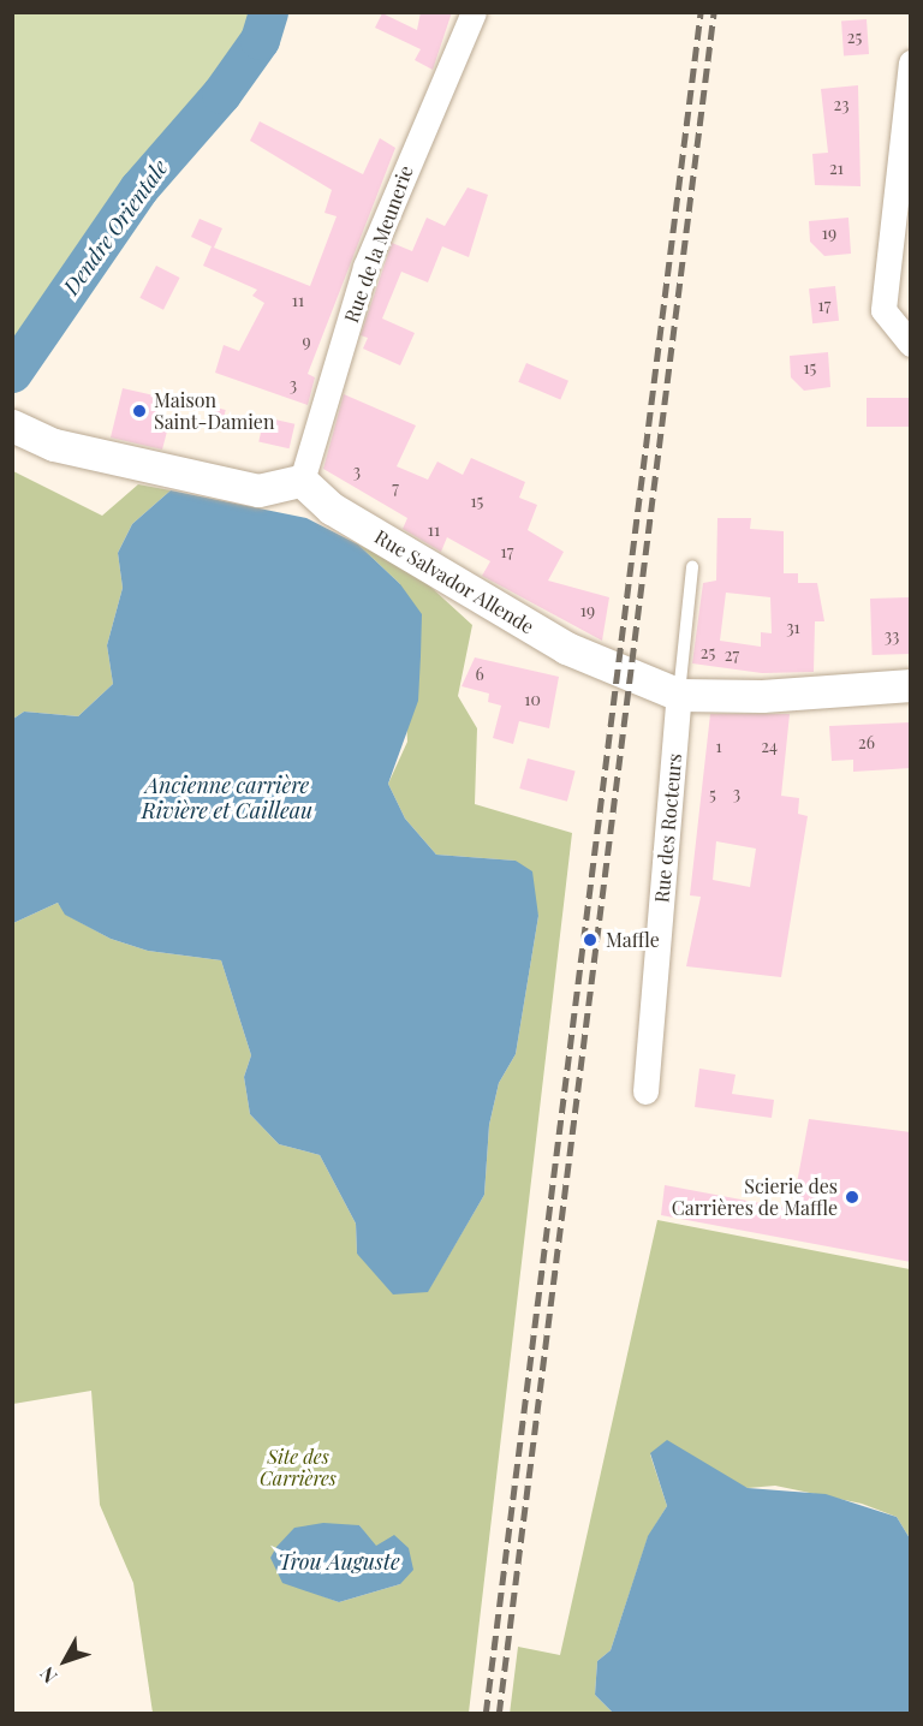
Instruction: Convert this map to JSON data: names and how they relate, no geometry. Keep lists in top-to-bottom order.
{
  "streets": {
    "street": ["Rue de la Meunerie", "Rue Salvador Allende", "Rue des Rocteurs"]
  },
  "crossings": [
    ["Rue de la Meunerie", "Rue Salvador Allende"],
    ["Rue Salvador Allende", "Rue des Rocteurs"]
  ],
  "water": ["Dendre Orientale", "Ancienne carrière Rivière et Cailleau", "Trou Auguste"],
  "parks": ["Site des Carrières"],
  "places": ["Maison Saint-Damien", "Maffle", "Scierie des Carrières de Maffle"],
  "house_numbers": [
    "25",
    "23",
    "21",
    "19",
    "11",
    "17",
    "9",
    "15",
    "3",
    "3",
    "7",
    "15",
    "11",
    "17",
    "19",
    "31",
    "33",
    "25",
    "27",
    "6",
    "10",
    "26",
    "1",
    "24",
    "3",
    "5"
  ],
  "north": "bottom left"
}
